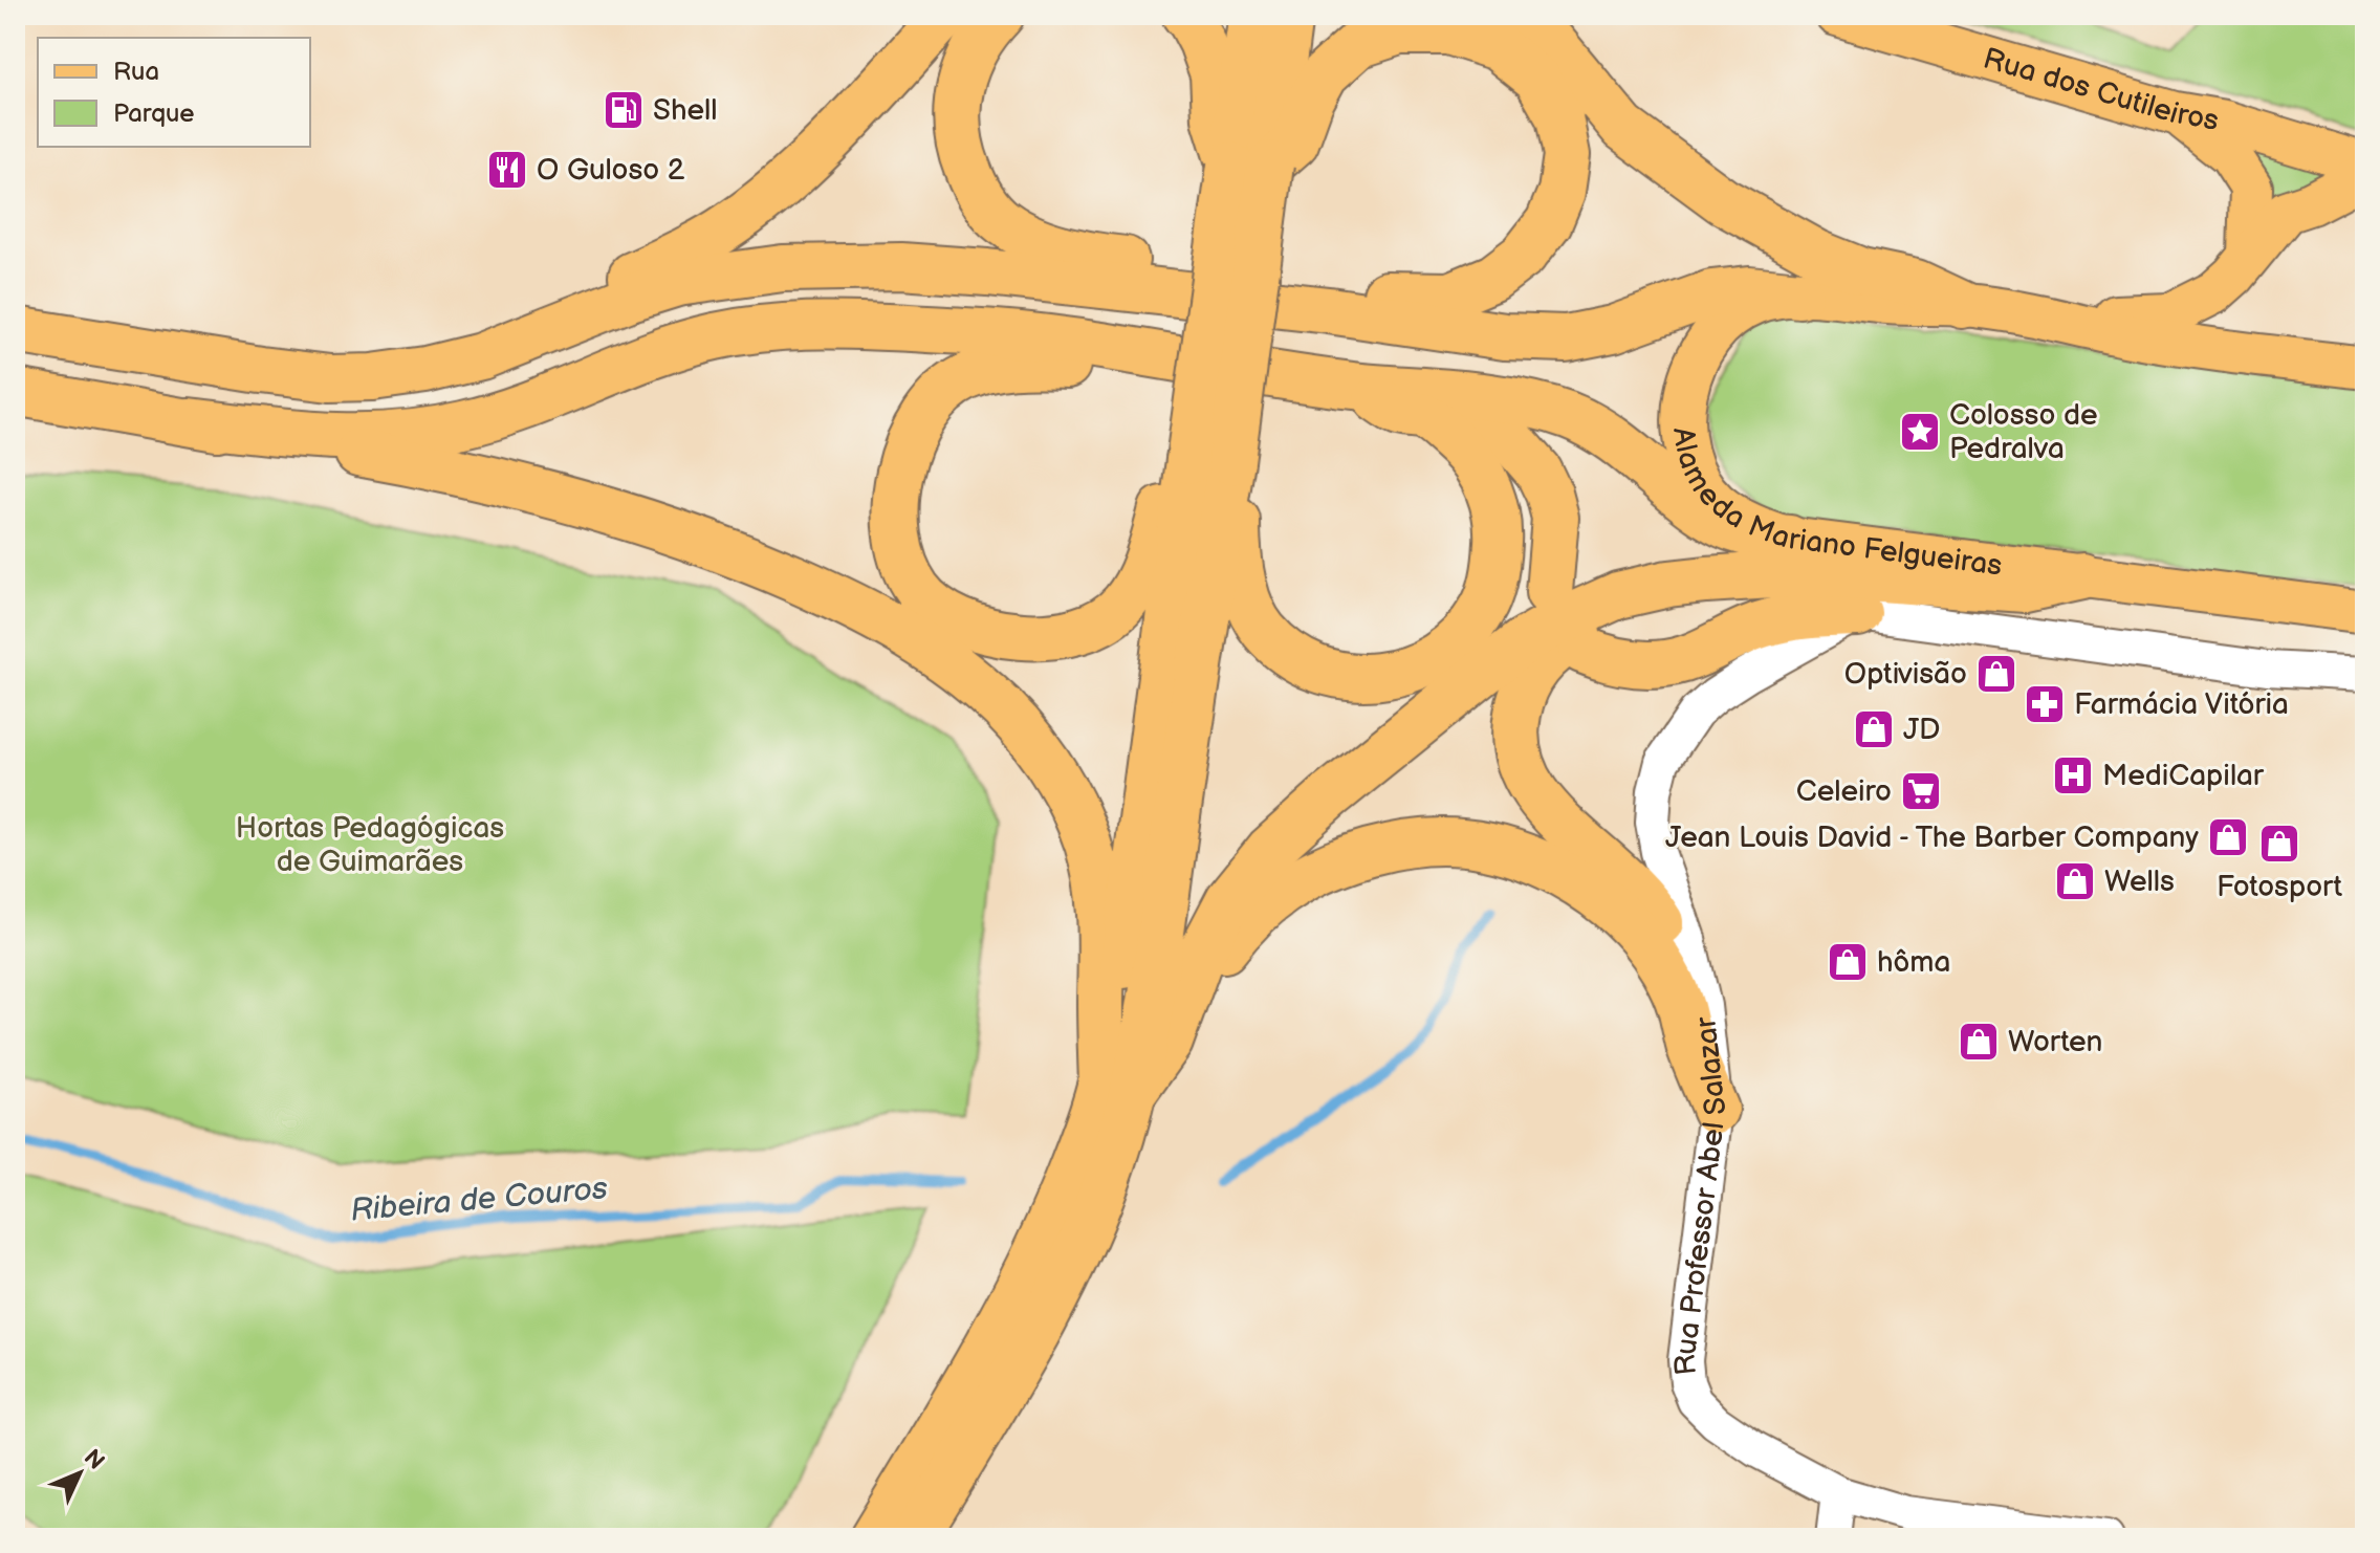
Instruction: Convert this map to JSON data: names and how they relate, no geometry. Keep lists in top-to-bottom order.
{
  "streets": {
    "main road": ["Rua dos Cutileiros", "Alameda Mariano Felgueiras"],
    "street": ["Rua Professor Abel Salazar"]
  },
  "water": ["Ribeira de Couros"],
  "parks": ["Hortas Pedagógicas de Guimarães"],
  "places": {
    "fuel station": ["Shell"],
    "restaurant": ["O Guloso 2"],
    "place": ["Colosso de Pedralva"],
    "shop": [
      "Optivisão",
      "JD",
      "Jean Louis David - The Barber Company",
      "Fotosport",
      "Wells",
      "hôma",
      "Worten"
    ],
    "pharmacy": ["Farmácia Vitória"],
    "hospital": ["MediCapilar"],
    "supermarket": ["Celeiro"]
  },
  "legend": ["Rua", "Parque"],
  "north": "top right"
}
